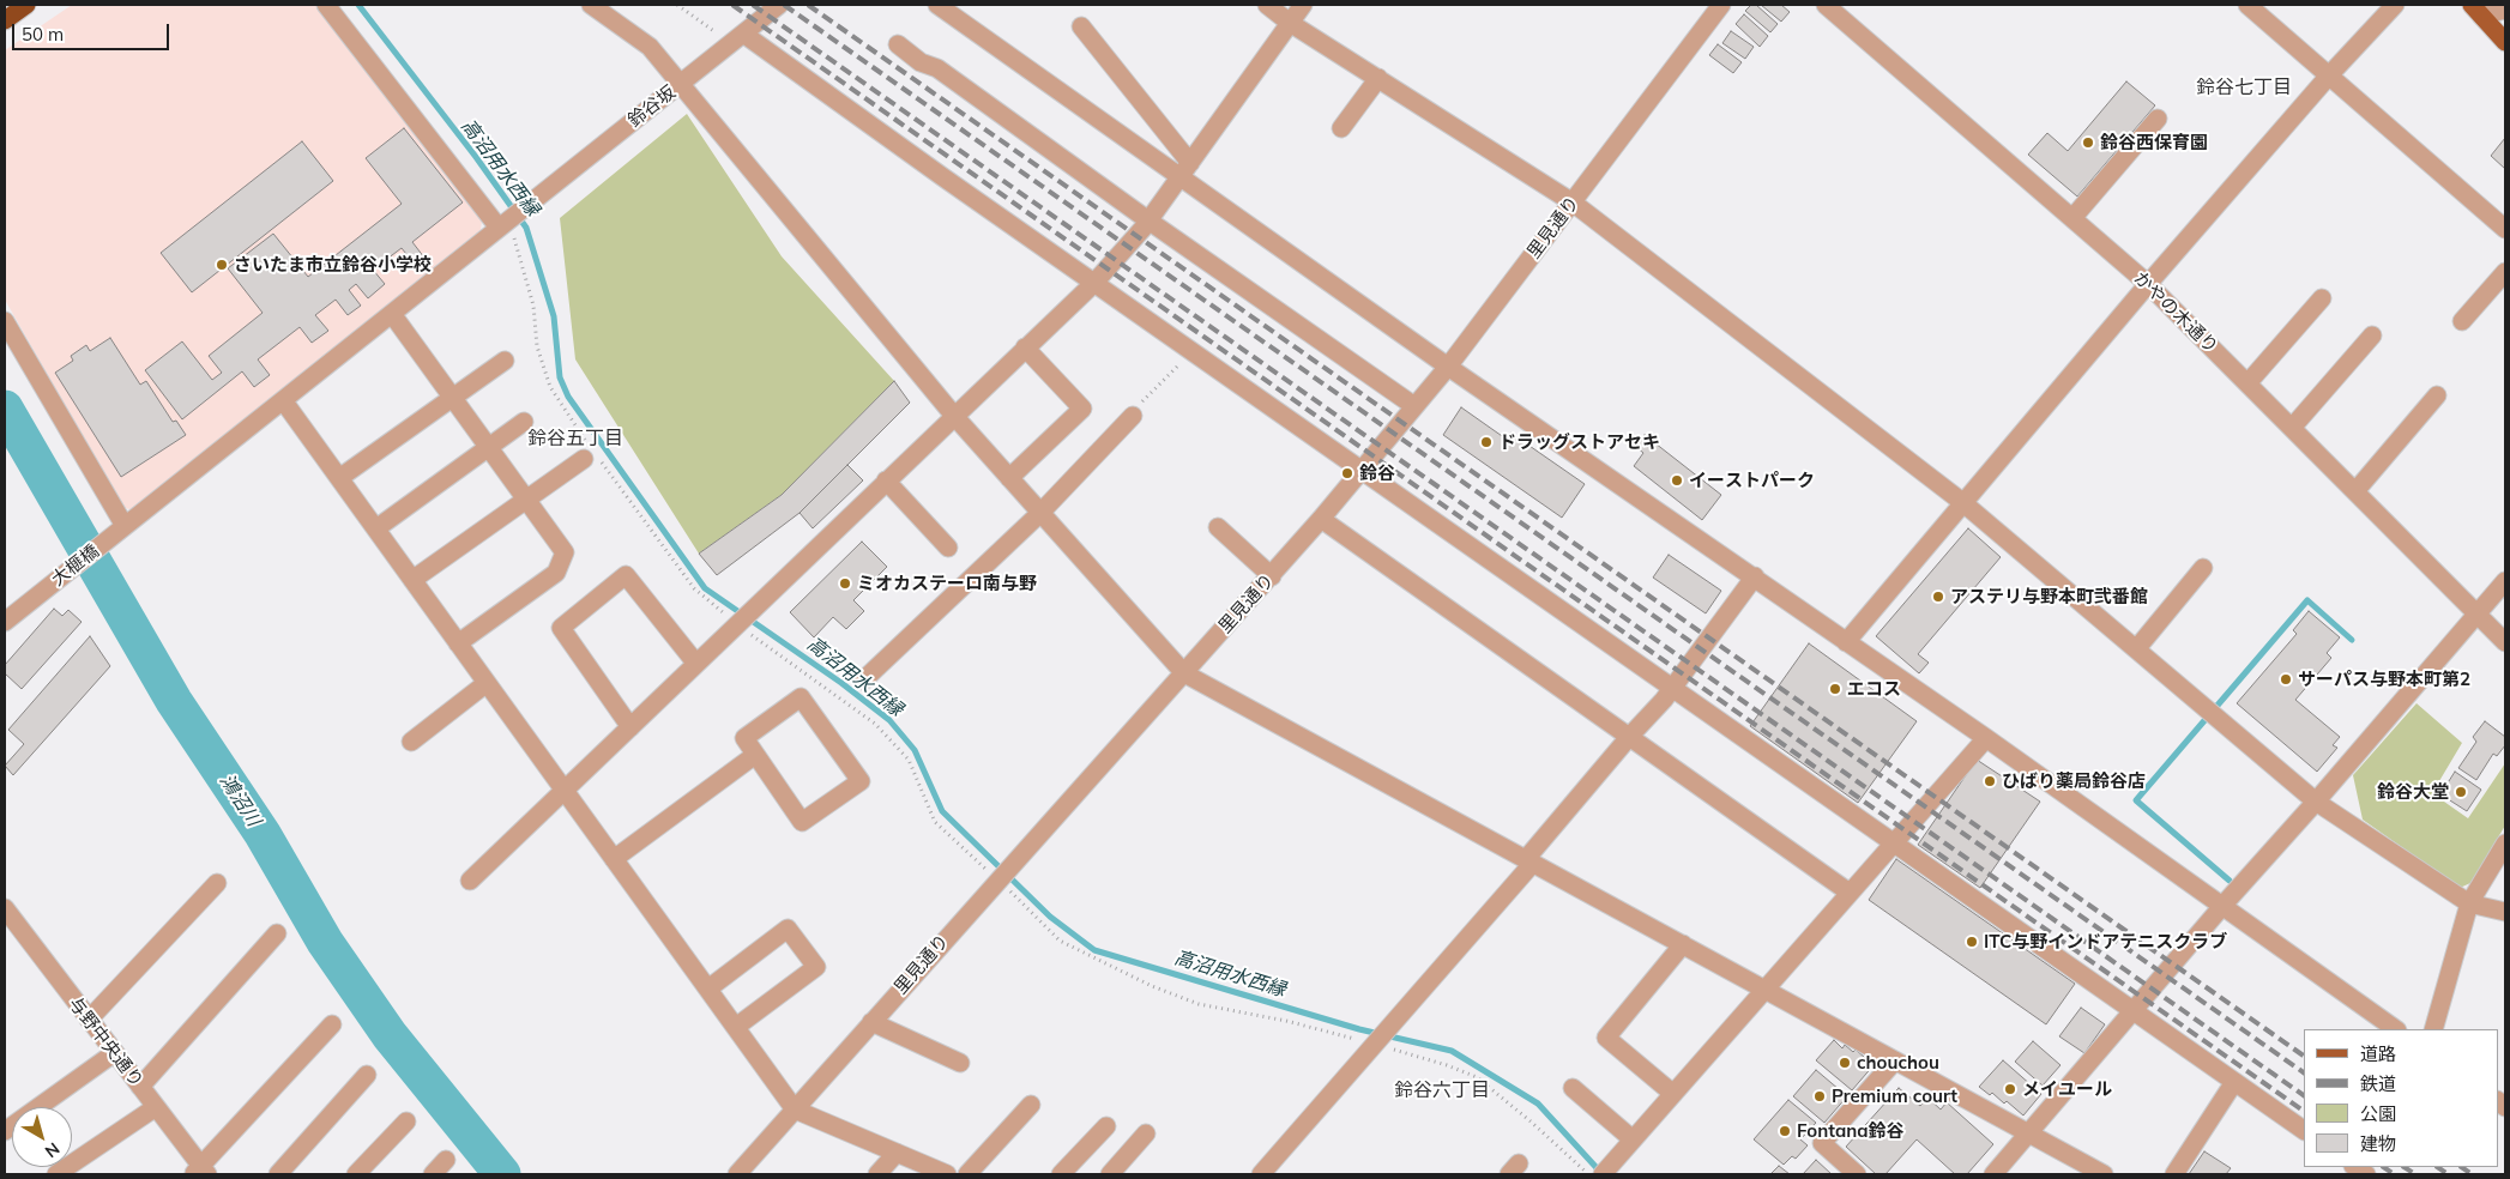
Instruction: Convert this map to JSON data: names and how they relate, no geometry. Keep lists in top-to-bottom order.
{
  "streets": {
    "street": [
      "鈴谷坂",
      "里見通り",
      "かやの木通り",
      "大榧橋",
      "与野中央通り"
    ]
  },
  "crossings": [
    ["鈴谷坂", "大榧橋"]
  ],
  "districts": ["鈴谷七丁目", "鈴谷五丁目", "鈴谷六丁目"],
  "water": ["高沼用水西縁", "鴻沼川"],
  "places": [
    "鈴谷西保育園",
    "さいたま市立鈴谷小学校",
    "ドラッグストアセキ",
    "鈴谷",
    "イーストパーク",
    "ミオカステーロ南与野",
    "アステリ与野本町弐番館",
    "サーパス与野本町第2",
    "エコス",
    "ひばり薬局鈴谷店",
    "鈴谷大堂",
    "ITC与野インドアテニスクラブ",
    "chouchou",
    "メイユール",
    "Premium court",
    "Fontana鈴谷"
  ],
  "legend": [
    "道路",
    "鉄道",
    "公園",
    "建物"
  ],
  "scale_bar": "50 m",
  "north": "bottom right"
}
